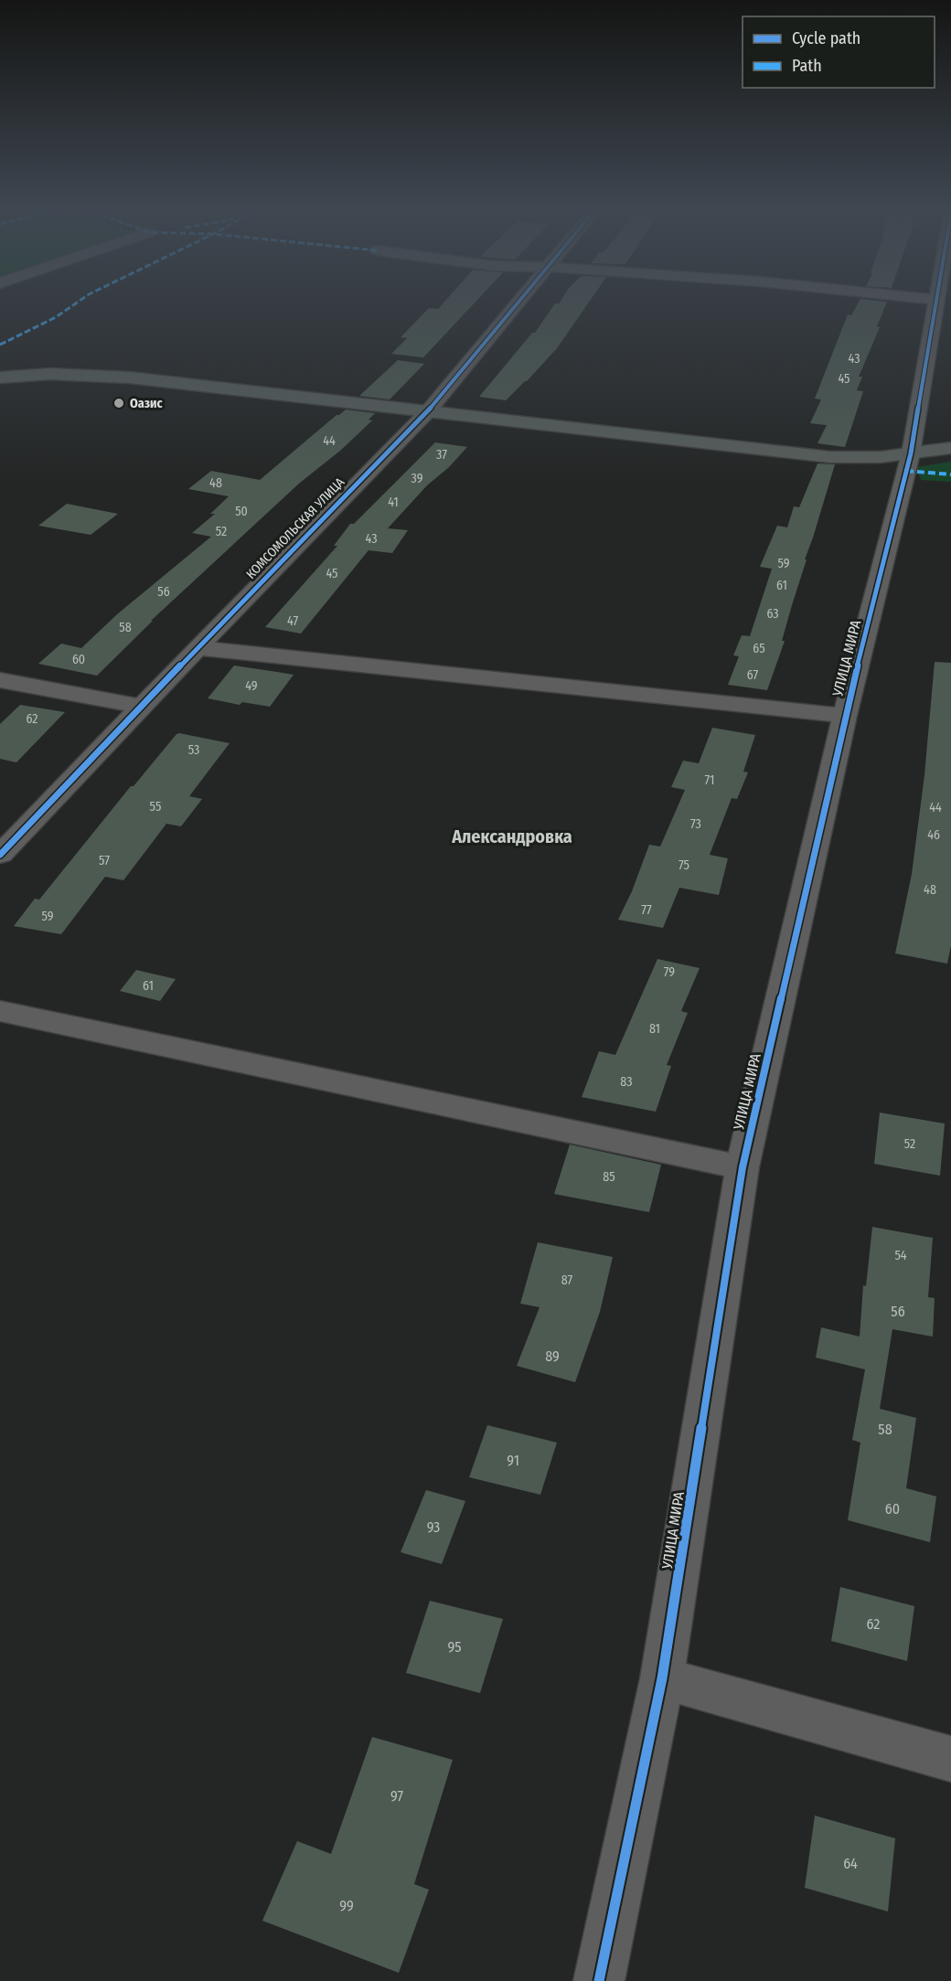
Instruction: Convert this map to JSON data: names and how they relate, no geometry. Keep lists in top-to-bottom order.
{
  "streets": {
    "street": ["КОМСОМОЛЬСКАЯ УЛИЦА", "УЛИЦА МИРА"]
  },
  "districts": ["Александровка"],
  "places": ["Оазис"],
  "house_numbers": [
    "43",
    "45",
    "44",
    "37",
    "39",
    "48",
    "41",
    "50",
    "52",
    "43",
    "59",
    "45",
    "61",
    "56",
    "63",
    "47",
    "58",
    "65",
    "60",
    "67",
    "49",
    "62",
    "53",
    "71",
    "55",
    "44",
    "73",
    "46",
    "57",
    "75",
    "48",
    "77",
    "59",
    "79",
    "61",
    "81",
    "83",
    "52",
    "85",
    "54",
    "87",
    "56",
    "89",
    "58",
    "91",
    "60",
    "93",
    "62",
    "95",
    "97",
    "64",
    "99"
  ],
  "legend": ["Cycle path", "Path"]
}
